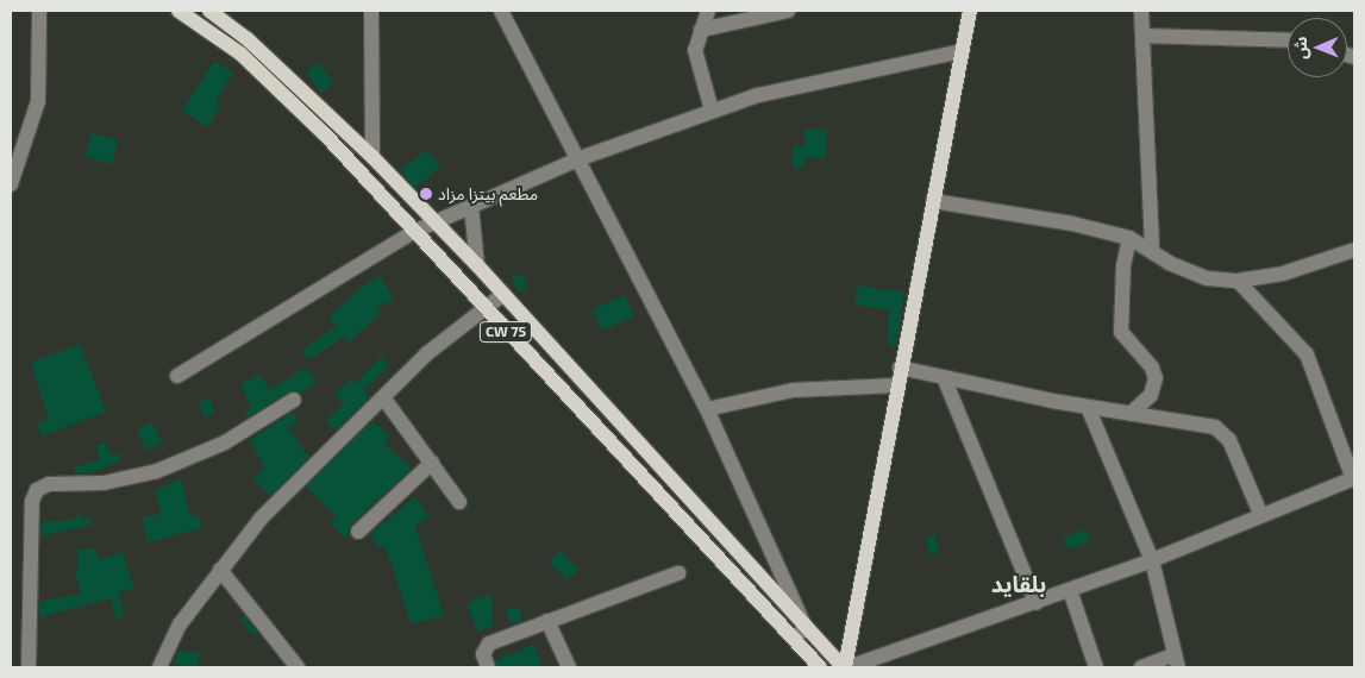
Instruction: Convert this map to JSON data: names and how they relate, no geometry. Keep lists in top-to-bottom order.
{
  "streets": {
    "main road": ["CW 75"]
  },
  "districts": ["بلقايد"],
  "places": ["مطعم بيتزا مزاد"],
  "north": "left"
}
